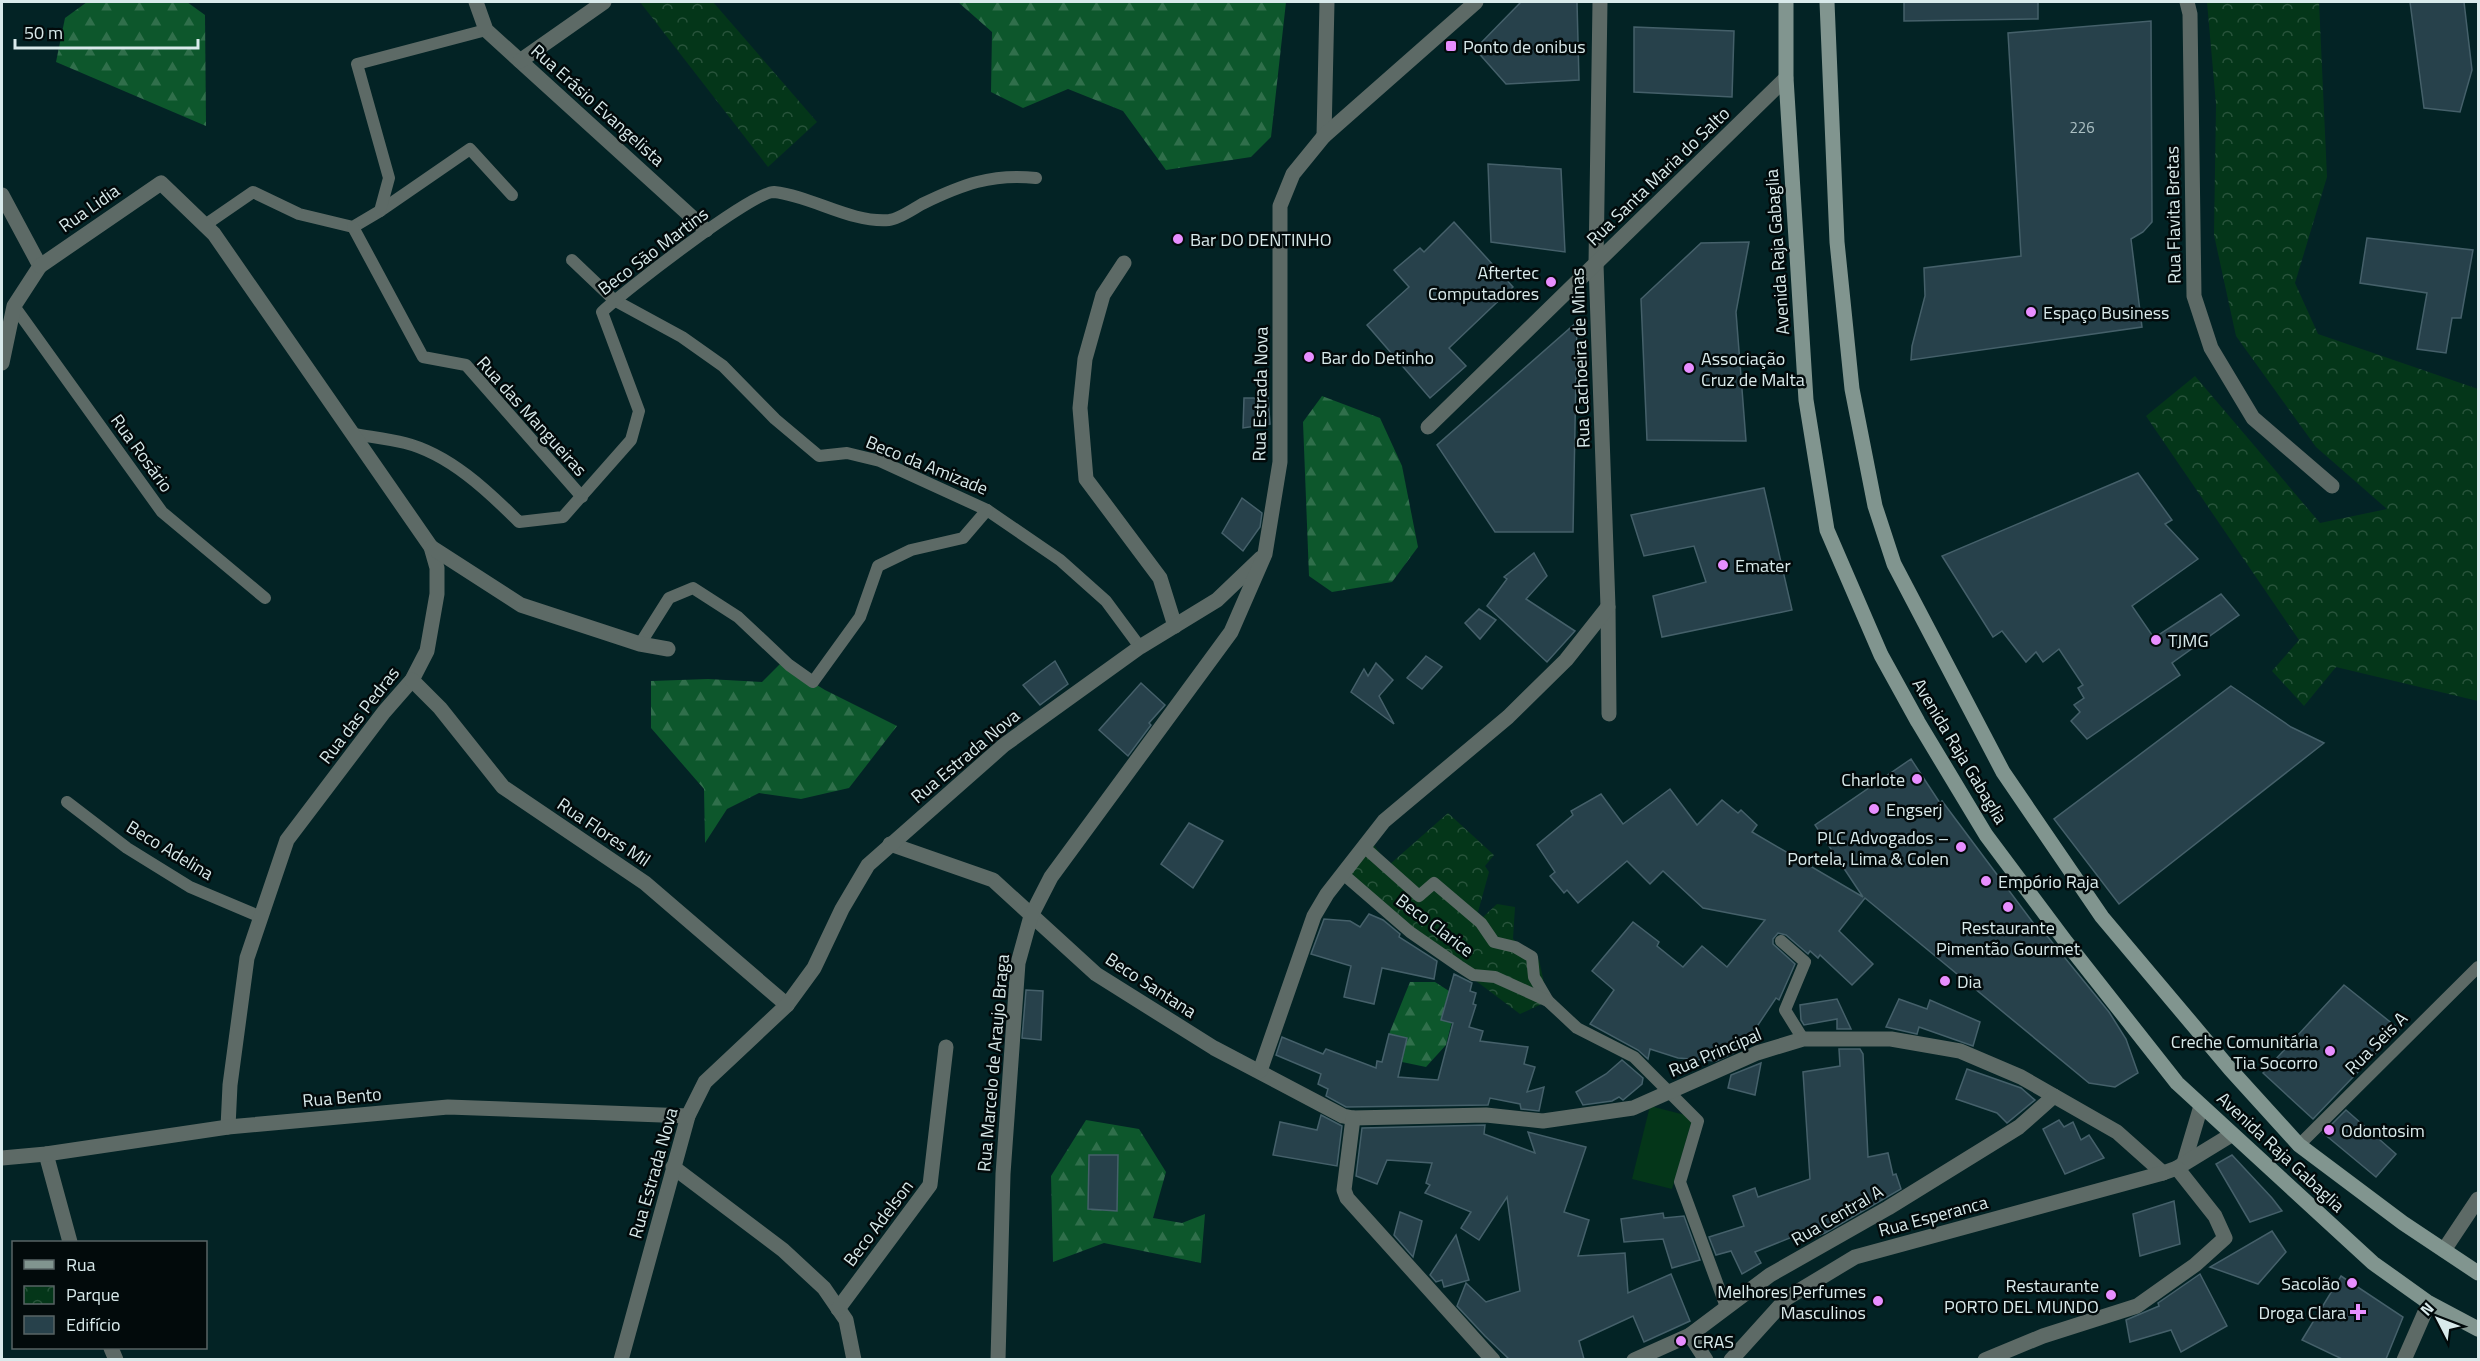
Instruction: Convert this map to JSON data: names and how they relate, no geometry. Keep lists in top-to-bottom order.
{
  "streets": {
    "main road": ["Avenida Raja Gabaglia"],
    "street": [
      "Rua Erásio Evangelista",
      "Rua Santa Maria do Salto",
      "Rua Lidia",
      "Rua Flavita Bretas",
      "Rua Cachoeira de Minas",
      "Rua Estrada Nova",
      "Rua das Pedras",
      "Rua Flores Mil",
      "Beco Santana",
      "Rua Principal",
      "Rua Marcelo de Araujo Braga",
      "Rua Bento",
      "Rua Central A",
      "Rua Esperanca",
      "Beco Adelson"
    ],
    "lane": [
      "Beco São Martins",
      "Rua das Mangueiras",
      "Rua Rosário",
      "Beco da Amizade",
      "Beco Adelina",
      "Beco Clarice",
      "Rua Seis A"
    ]
  },
  "crossings": [
    ["Rua Erásio Evangelista", "Beco São Martins"],
    ["Rua Santa Maria do Salto", "Avenida Raja Gabaglia"],
    ["Rua Santa Maria do Salto", "Rua Cachoeira de Minas"],
    ["Rua Lidia", "Rua das Pedras"],
    ["Beco São Martins", "Rua das Mangueiras"],
    ["Beco São Martins", "Beco da Amizade"],
    ["Beco São Martins", "Rua das Pedras"],
    ["Avenida Raja Gabaglia", "Rua Seis A"],
    ["Avenida Raja Gabaglia", "Rua Esperanca"],
    ["Rua Estrada Nova", "Beco da Amizade"],
    ["Rua Estrada Nova", "Rua Flores Mil"],
    ["Rua Estrada Nova", "Rua Marcelo de Araujo Braga"],
    ["Rua Estrada Nova", "Rua Bento"],
    ["Rua das Pedras", "Rua Flores Mil"],
    ["Rua das Pedras", "Beco Adelina"],
    ["Rua das Pedras", "Rua Bento"],
    ["Beco Santana", "Rua Principal"],
    ["Beco Santana", "Rua Marcelo de Araujo Braga"],
    ["Rua Principal", "Rua Central A"],
    ["Rua Principal", "Rua Esperanca"]
  ],
  "places": {
    "transit": ["Ponto de onibus"],
    "other": [
      "Bar DO DENTINHO",
      "Aftertec Computadores",
      "Espaço Business",
      "Bar do Detinho",
      "Associação Cruz de Malta",
      "Emater",
      "TJMG",
      "Charlote",
      "Engserj",
      "PLC Advogados – Portela, Lima & Colen",
      "Empório Raja",
      "Restaurante Pimentão Gourmet",
      "Dia",
      "Creche Comunitária Tia Socorro",
      "Odontosim",
      "Sacolão",
      "Restaurante PORTO DEL MUNDO",
      "Melhores Perfumes Masculinos",
      "CRAS"
    ],
    "health": ["Droga Clara"]
  },
  "house_numbers": ["226"],
  "legend": ["Rua", "Parque", "Edifício"],
  "scale_bar": "50 m",
  "north": "top left"
}
